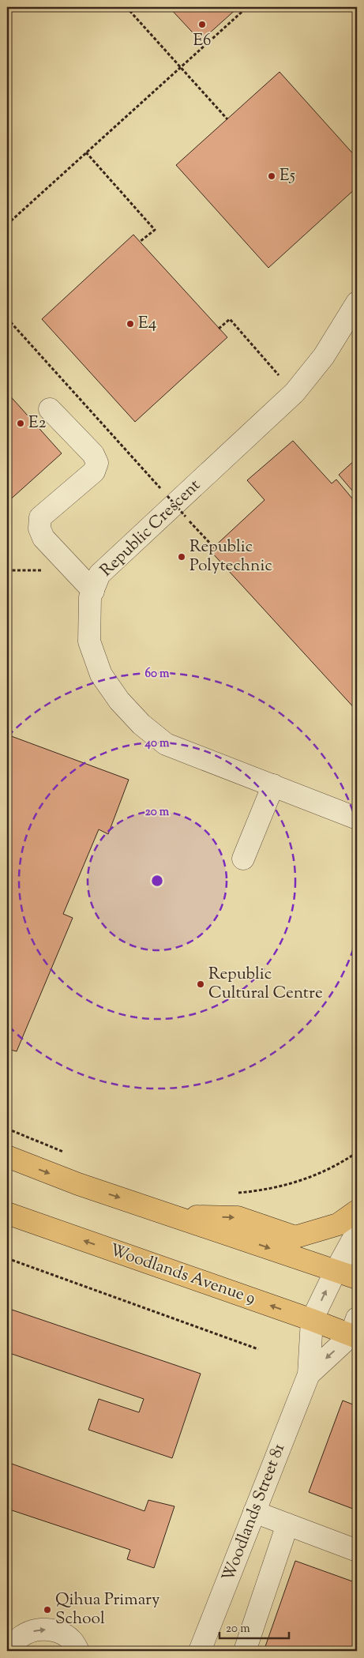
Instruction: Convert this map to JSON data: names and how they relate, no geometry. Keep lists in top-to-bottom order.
{
  "streets": {
    "main road": ["Woodlands Avenue 9"],
    "street": ["Republic Crescent", "Woodlands Street 81"]
  },
  "crossings": [
    ["Woodlands Avenue 9", "Woodlands Street 81"]
  ],
  "places": [
    "E6",
    "E5",
    "E4",
    "E2",
    "Republic Polytechnic",
    "Republic Cultural Centre",
    "Qihua Primary School"
  ],
  "scale_bar": "20 m",
  "rings": ["60 m", "40 m", "20 m"]
}
